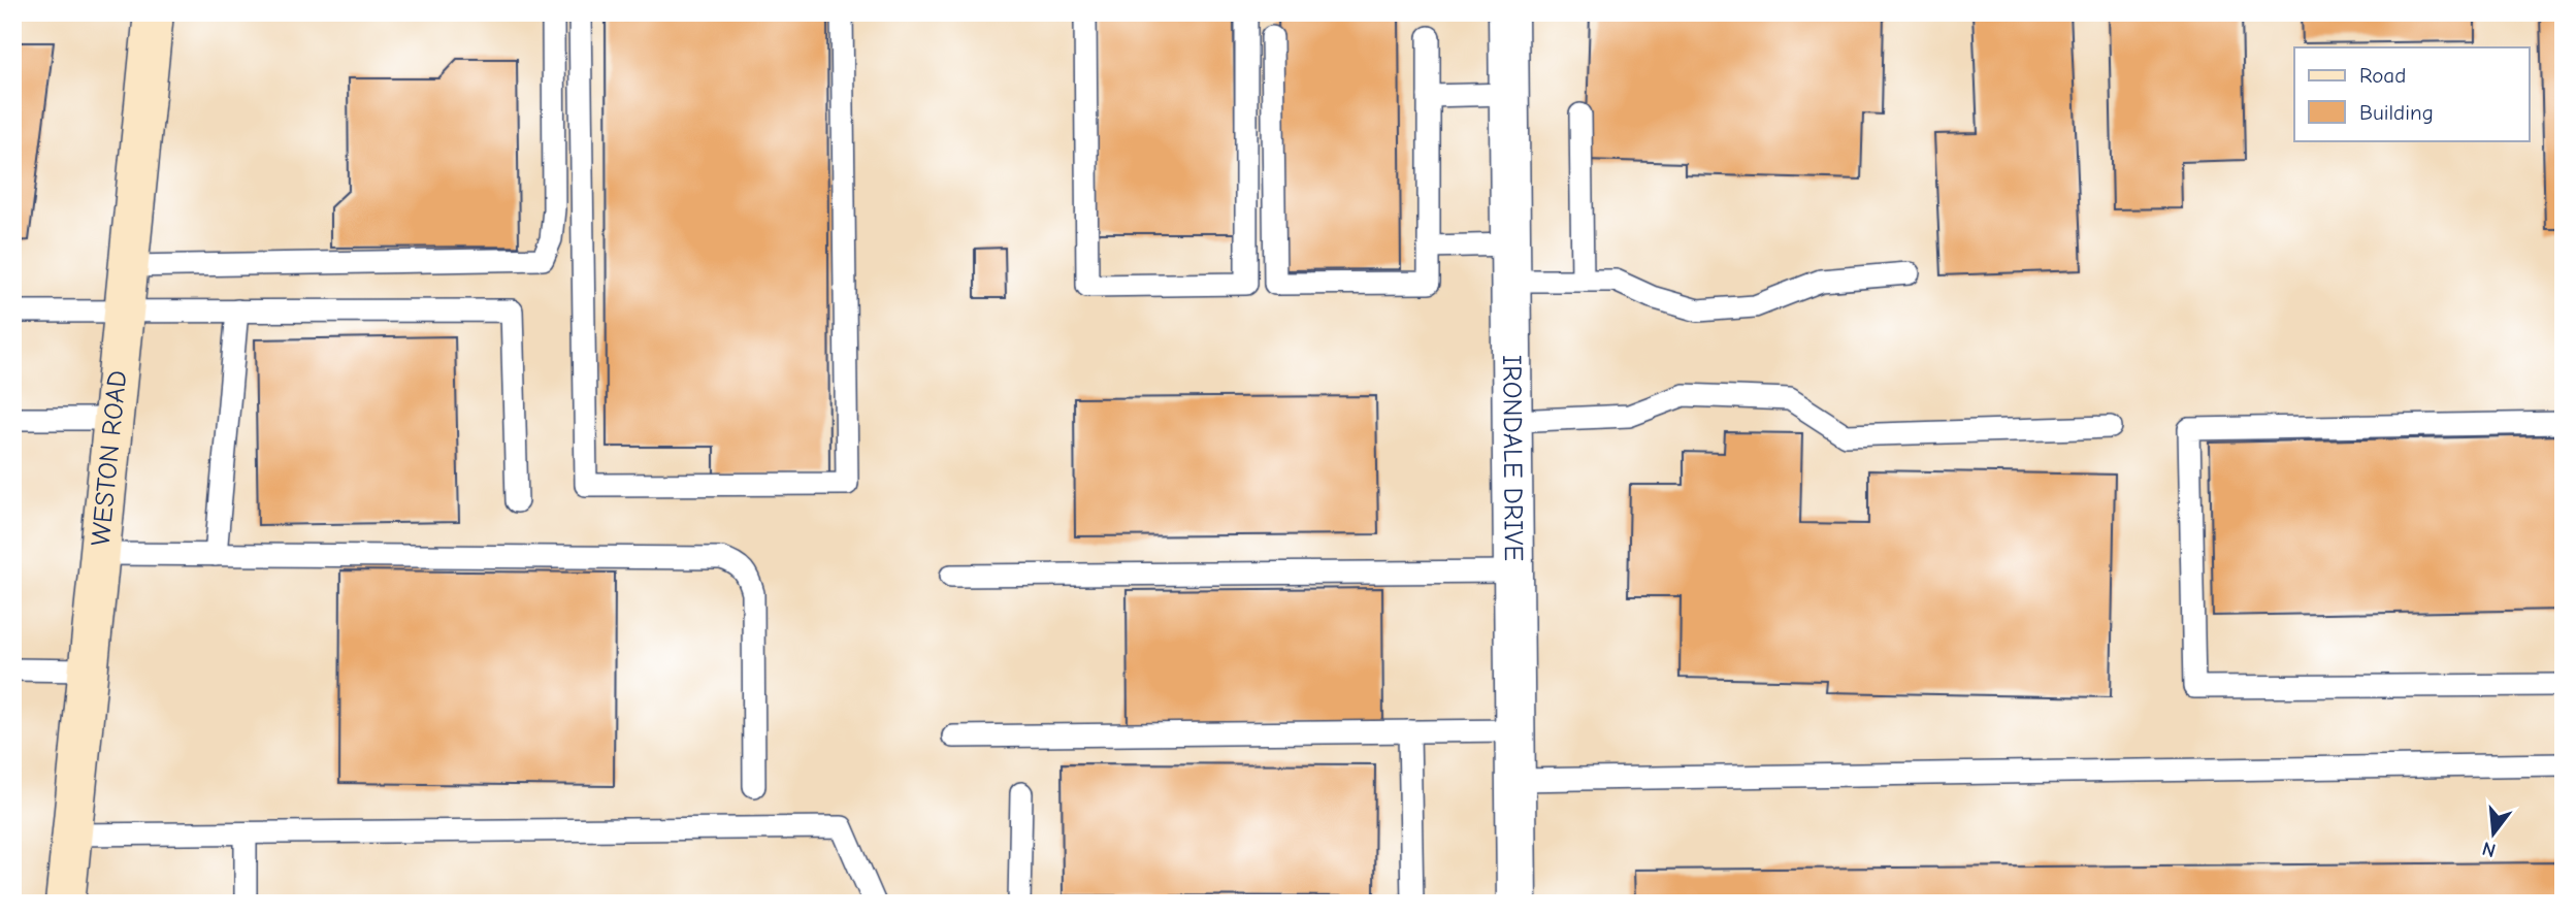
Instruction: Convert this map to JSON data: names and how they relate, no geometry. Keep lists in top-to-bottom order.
{
  "streets": {
    "main road": ["WESTON ROAD"],
    "street": ["IRONDALE DRIVE"]
  },
  "legend": ["Road", "Building"],
  "north": "bottom"
}
